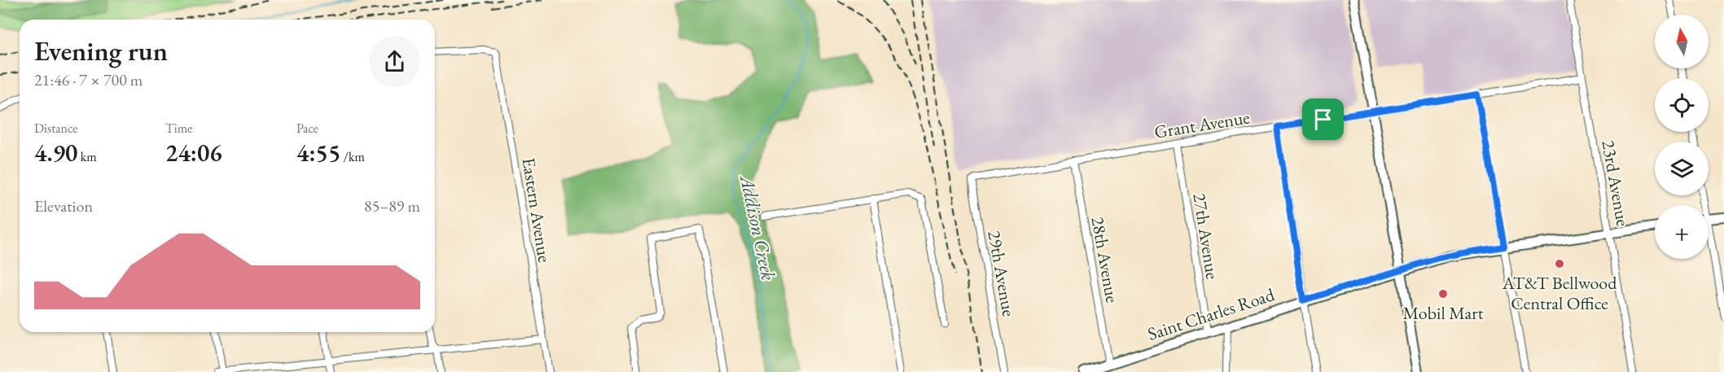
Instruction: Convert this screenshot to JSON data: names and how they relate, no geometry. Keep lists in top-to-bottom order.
{
  "streets": {
    "main road": ["Saint Charles Road"],
    "street": [
      "Grant Avenue",
      "23rd Avenue",
      "Eastern Avenue",
      "27th Avenue",
      "28th Avenue",
      "29th Avenue"
    ]
  },
  "crossings": [
    ["Grant Avenue", "23rd Avenue"],
    ["Grant Avenue", "27th Avenue"],
    ["Grant Avenue", "28th Avenue"],
    ["Grant Avenue", "29th Avenue"],
    ["23rd Avenue", "Saint Charles Road"],
    ["27th Avenue", "Saint Charles Road"],
    ["28th Avenue", "Saint Charles Road"]
  ],
  "water": ["Addison Creek"],
  "places": ["AT&T Bellwood Central Office", "Mobil Mart"],
  "north": "top",
  "page": {
    "map_buttons": "+",
    "heading": ["Evening run", "21:46 · 7 × 700 m"],
    "stats": [
      ["Distance", "4.90 km"],
      ["Time", "24:06"],
      ["Pace", "4:55 /km"]
    ],
    "chart": ["Elevation", "85–89 m"]
  }
}
